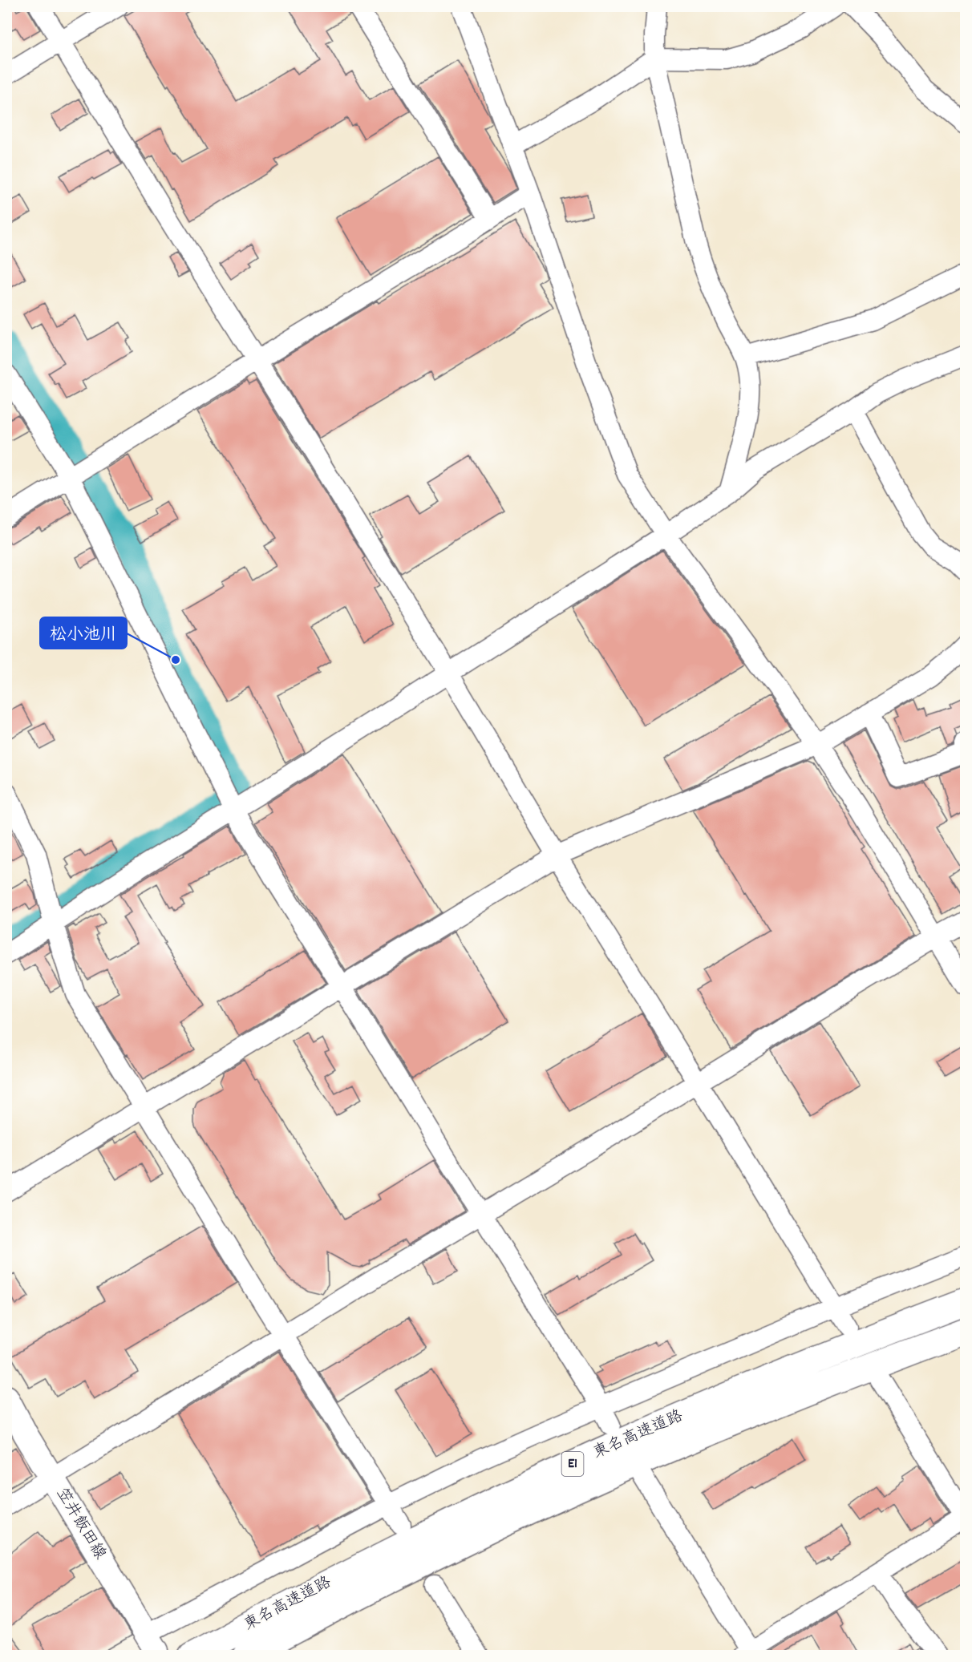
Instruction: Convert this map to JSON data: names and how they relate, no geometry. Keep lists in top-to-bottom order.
{
  "streets": {
    "highway": ["東名高速道路", "E1"],
    "main road": ["笠井飯田線"]
  },
  "places": ["松小池川"]
}
